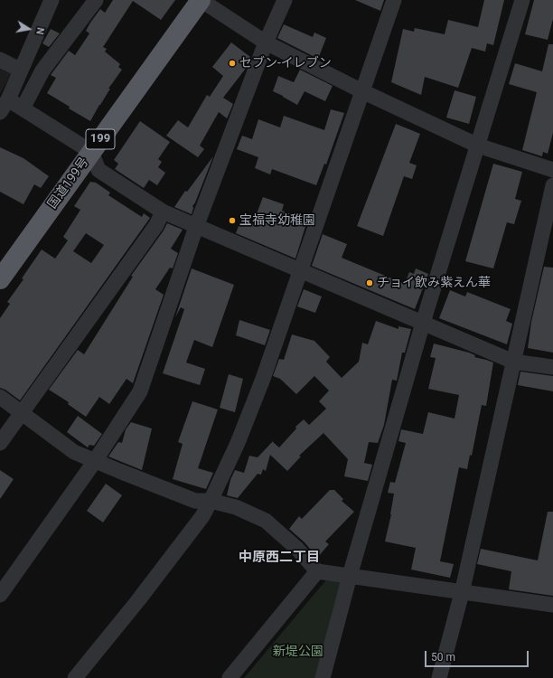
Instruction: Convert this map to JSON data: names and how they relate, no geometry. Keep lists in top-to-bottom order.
{
  "streets": {
    "highway": ["199", "国道199号"]
  },
  "districts": ["中原西二丁目"],
  "parks": ["新堤公園"],
  "places": ["セブン-イレブン", "宝福寺幼稚園", "チョイ飲み紫えん華"],
  "scale_bar": "50 m",
  "north": "right"
}
